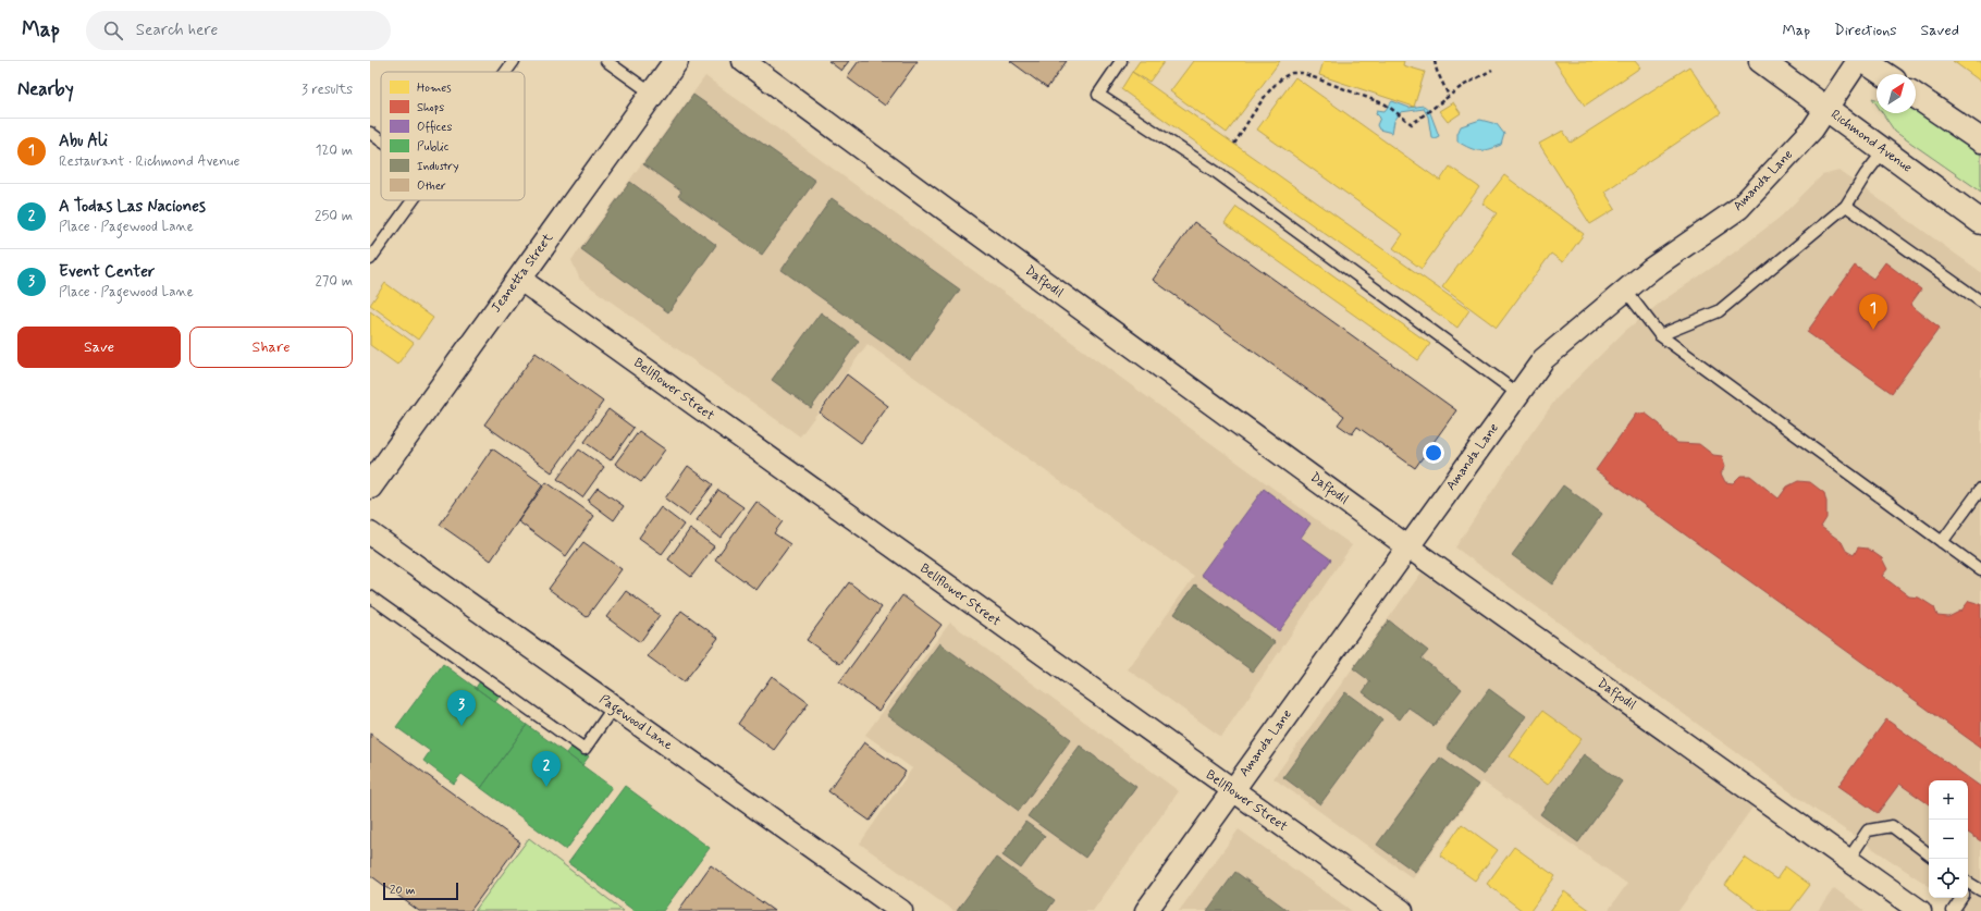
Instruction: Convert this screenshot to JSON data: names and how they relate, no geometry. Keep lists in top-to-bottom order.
{
  "streets": {
    "street": [
      "Richmond Avenue",
      "Amanda Lane",
      "Jeanetta Street",
      "Daffodil",
      "Bellflower Street",
      "Pagewood Lane"
    ]
  },
  "crossings": [
    ["Richmond Avenue", "Amanda Lane"],
    ["Amanda Lane", "Daffodil"],
    ["Amanda Lane", "Bellflower Street"],
    ["Jeanetta Street", "Bellflower Street"]
  ],
  "legend": [
    "Homes",
    "Shops",
    "Offices",
    "Public",
    "Industry",
    "Other"
  ],
  "scale_bar": "20 m",
  "north": "top right",
  "page": {
    "header": "Map",
    "search": "Search here",
    "nav": ["Map", "Directions", "Saved"],
    "heading": ["Nearby", "3 results"],
    "list": [
      {
        "mark": "1",
        "name": "Abu Ali",
        "note": "Restaurant · Richmond Avenue",
        "value": "120 m"
      },
      {
        "mark": "2",
        "name": "A Todas Las Naciones",
        "note": "Place · Pagewood Lane",
        "value": "250 m"
      },
      {
        "mark": "3",
        "name": "Event Center",
        "note": "Place · Pagewood Lane",
        "value": "270 m"
      }
    ],
    "pins": ["1", "3", "2"],
    "buttons": ["Save", "Share"],
    "map_buttons": ["+", "−"],
    "scale": "20 m"
  }
}
